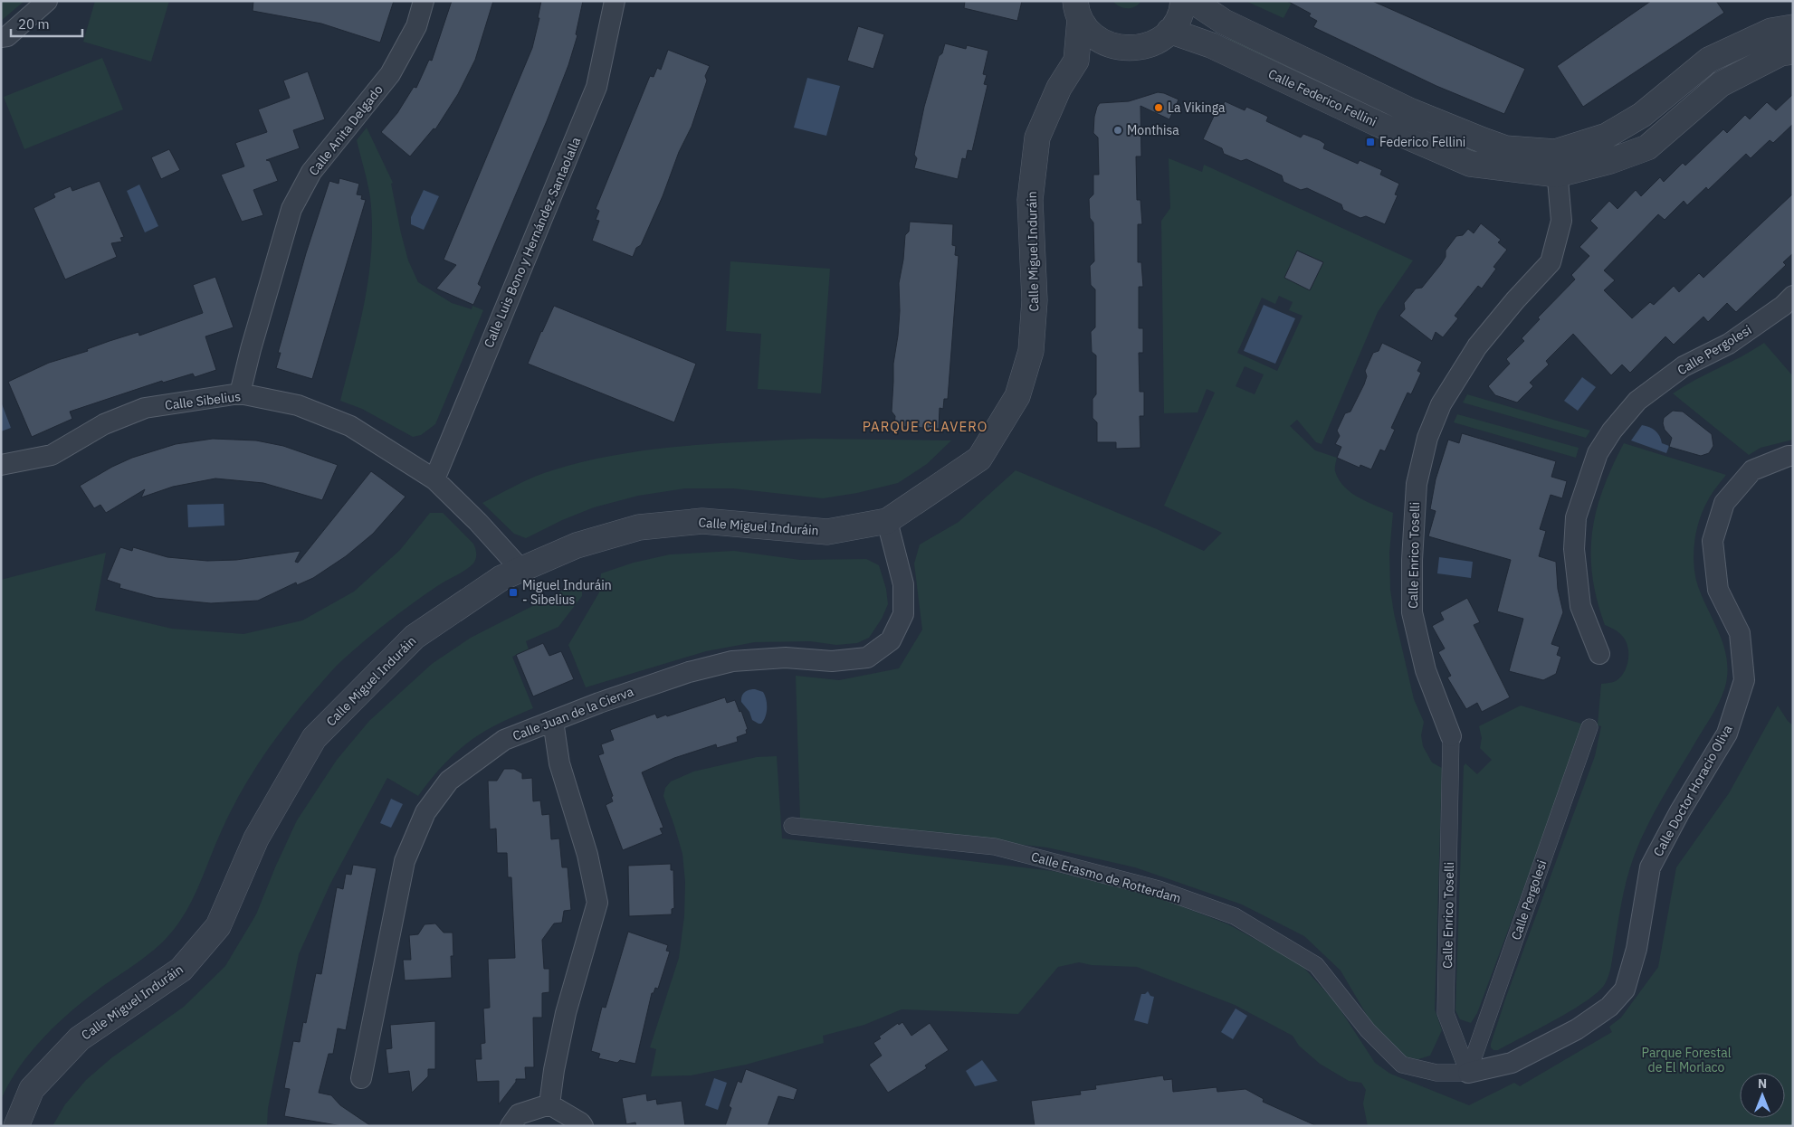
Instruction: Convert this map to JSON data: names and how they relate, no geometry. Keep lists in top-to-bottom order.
{
  "streets": {
    "street": [
      "Calle Federico Fellini",
      "Calle Anita Delgado",
      "Calle Luis Bono y Hernández Santaolalla",
      "Calle Miguel Induráin",
      "Calle Pergolesi",
      "Calle Sibelius",
      "Calle Enrico Toselli",
      "Calle Juan de la Cierva",
      "Calle Doctor Horacio Oliva",
      "Calle Erasmo de Rotterdam"
    ]
  },
  "crossings": [
    ["Calle Federico Fellini", "Calle Enrico Toselli"],
    ["Calle Anita Delgado", "Calle Sibelius"],
    ["Calle Luis Bono y Hernández Santaolalla", "Calle Sibelius"],
    ["Calle Miguel Induráin", "Calle Sibelius"],
    ["Calle Miguel Induráin", "Calle Juan de la Cierva"],
    ["Calle Pergolesi", "Calle Enrico Toselli"],
    ["Calle Pergolesi", "Calle Doctor Horacio Oliva"],
    ["Calle Pergolesi", "Calle Erasmo de Rotterdam"],
    ["Calle Enrico Toselli", "Calle Doctor Horacio Oliva"],
    ["Calle Enrico Toselli", "Calle Erasmo de Rotterdam"],
    ["Calle Doctor Horacio Oliva", "Calle Erasmo de Rotterdam"]
  ],
  "districts": ["PARQUE CLAVERO"],
  "parks": ["Parque Forestal de El Morlaco"],
  "places": {
    "other": ["La Vikinga", "Monthisa"],
    "transit": ["Federico Fellini", "Miguel Induráin - Sibelius"]
  },
  "scale_bar": "20 m",
  "north": "top"
}
